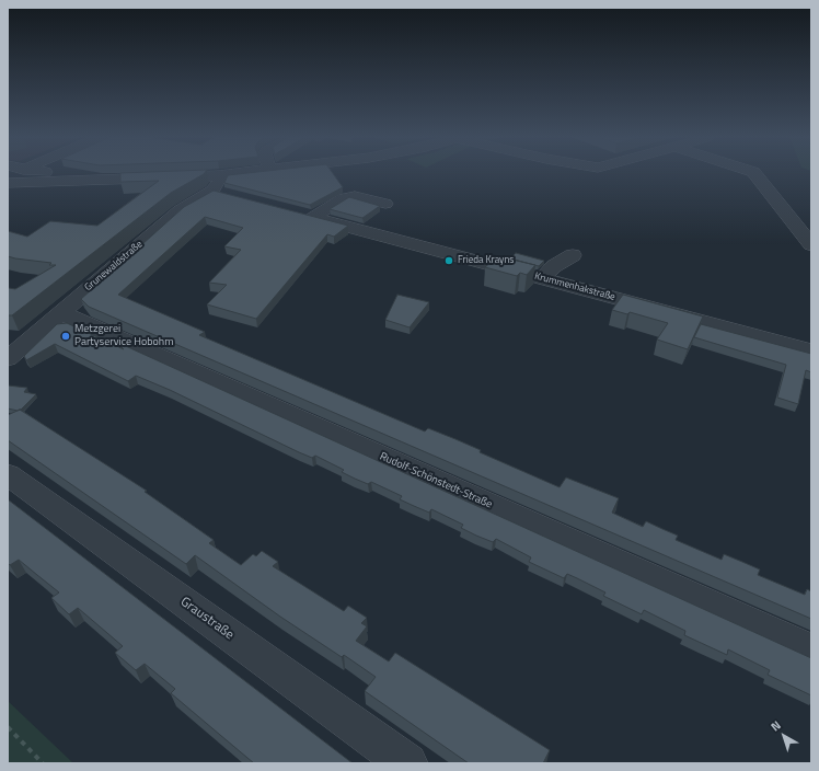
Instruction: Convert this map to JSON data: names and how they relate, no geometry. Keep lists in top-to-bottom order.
{
  "streets": {
    "street": [
      "Grunewaldstraße",
      "Krummenhakstraße",
      "Rudolf-Schönstedt-Straße",
      "Graustraße"
    ]
  },
  "crossings": [
    ["Grunewaldstraße", "Rudolf-Schönstedt-Straße"]
  ],
  "places": ["Frieda Krayns", "Metzgerei Partyservice Hobohm"],
  "north": "top left"
}
